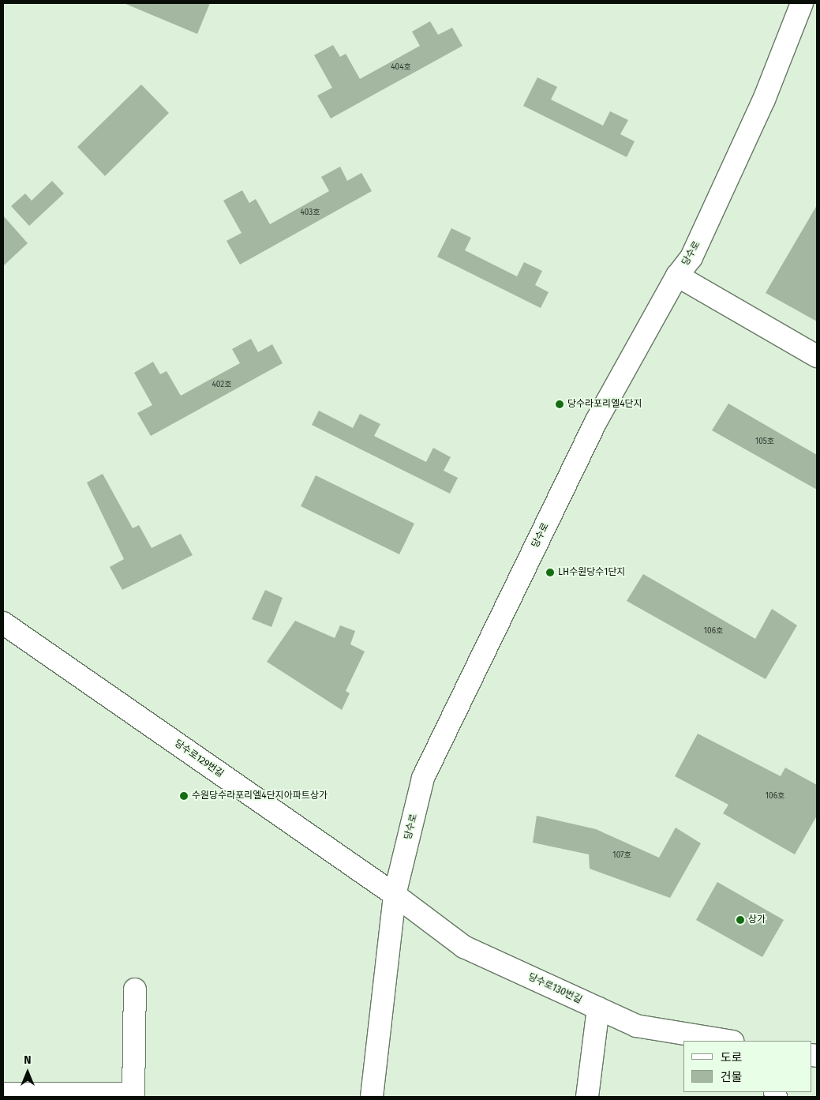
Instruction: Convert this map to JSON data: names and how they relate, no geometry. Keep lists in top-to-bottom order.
{
  "streets": {
    "street": ["당수로", "당수로129번길", "당수로130번길"]
  },
  "crossings": [
    ["당수로", "당수로129번길"],
    ["당수로", "당수로130번길"],
    ["당수로129번길", "당수로130번길"]
  ],
  "places": [
    "당수라포리엘4단지",
    "LH수원당수1단지",
    "수원당수라포리엘4단지아파트상가",
    "상가"
  ],
  "house_numbers": [
    "404호",
    "403호",
    "402호",
    "105호",
    "106호",
    "106호",
    "107호"
  ],
  "legend": ["도로", "건물"],
  "north": "top"
}
